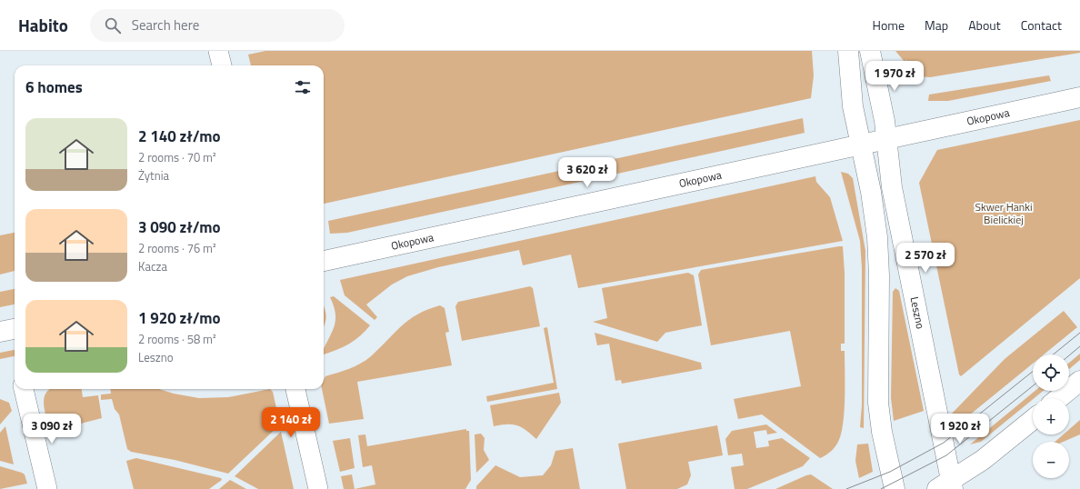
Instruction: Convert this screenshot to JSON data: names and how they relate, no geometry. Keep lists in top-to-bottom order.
{
  "streets": {
    "main road": ["Okopowa", "Leszno"]
  },
  "crossings": [
    ["Okopowa", "Leszno"]
  ],
  "parks": ["Skwer Hanki Bielickiej"],
  "page": {
    "header": "Habito",
    "search": "Search here",
    "nav": [
      "Home",
      "Map",
      "About",
      "Contact"
    ],
    "price": [
      "1 970 zł",
      "3 620 zł",
      "2 570 zł",
      "2 140 zł",
      "3 090 zł",
      "1 920 zł"
    ],
    "heading": "6 homes",
    "list": [
      {
        "name": "2 140 zł/mo",
        "note": "2 rooms · 70 m² · Żytnia"
      },
      {
        "name": "3 090 zł/mo",
        "note": "2 rooms · 76 m² · Kacza"
      },
      {
        "name": "1 920 zł/mo",
        "note": "2 rooms · 58 m² · Leszno"
      }
    ],
    "map_buttons": ["+", "−"]
  }
}
